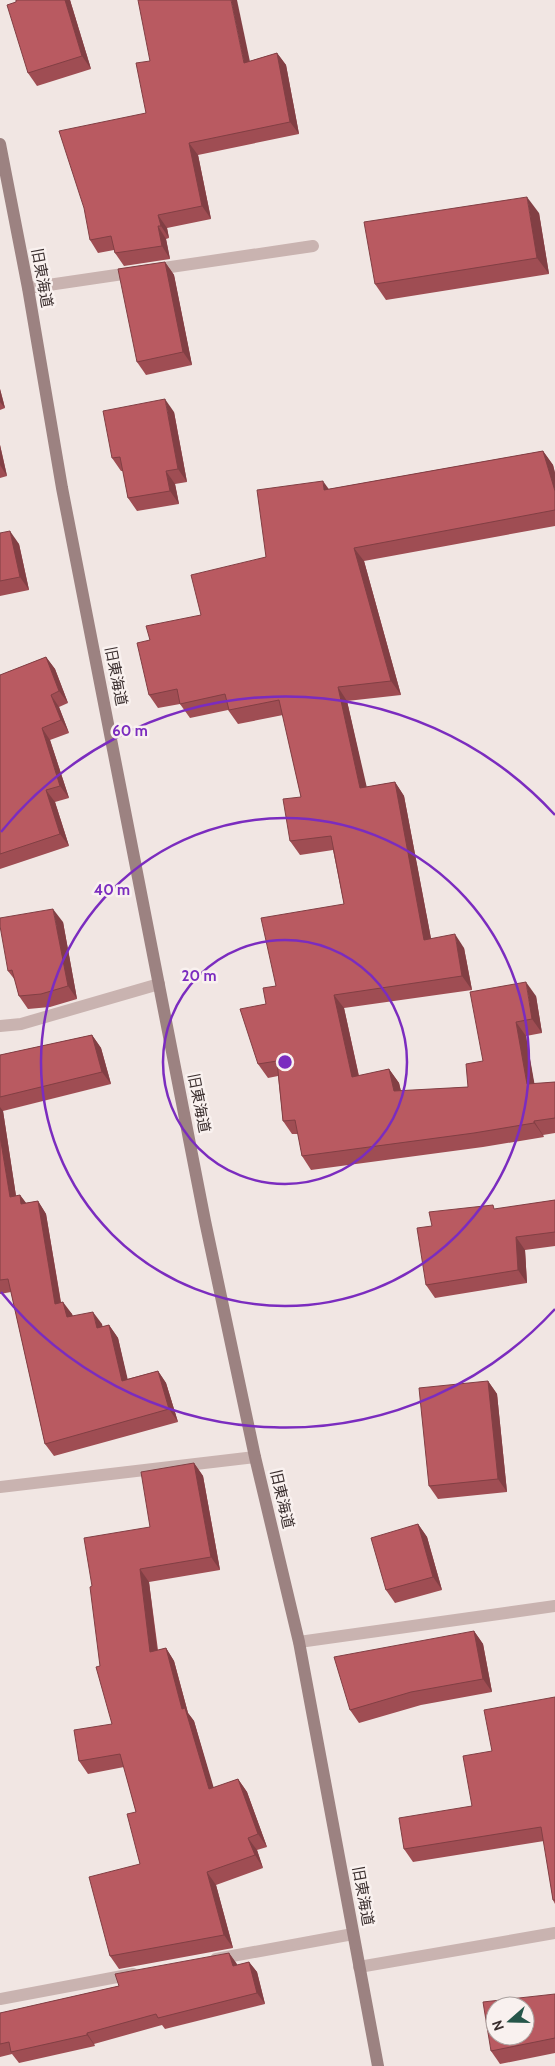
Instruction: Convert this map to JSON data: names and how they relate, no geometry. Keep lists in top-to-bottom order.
{
  "streets": {
    "main road": ["旧東海道"]
  },
  "north": "left",
  "rings": ["60 m", "40 m", "20 m"]
}
